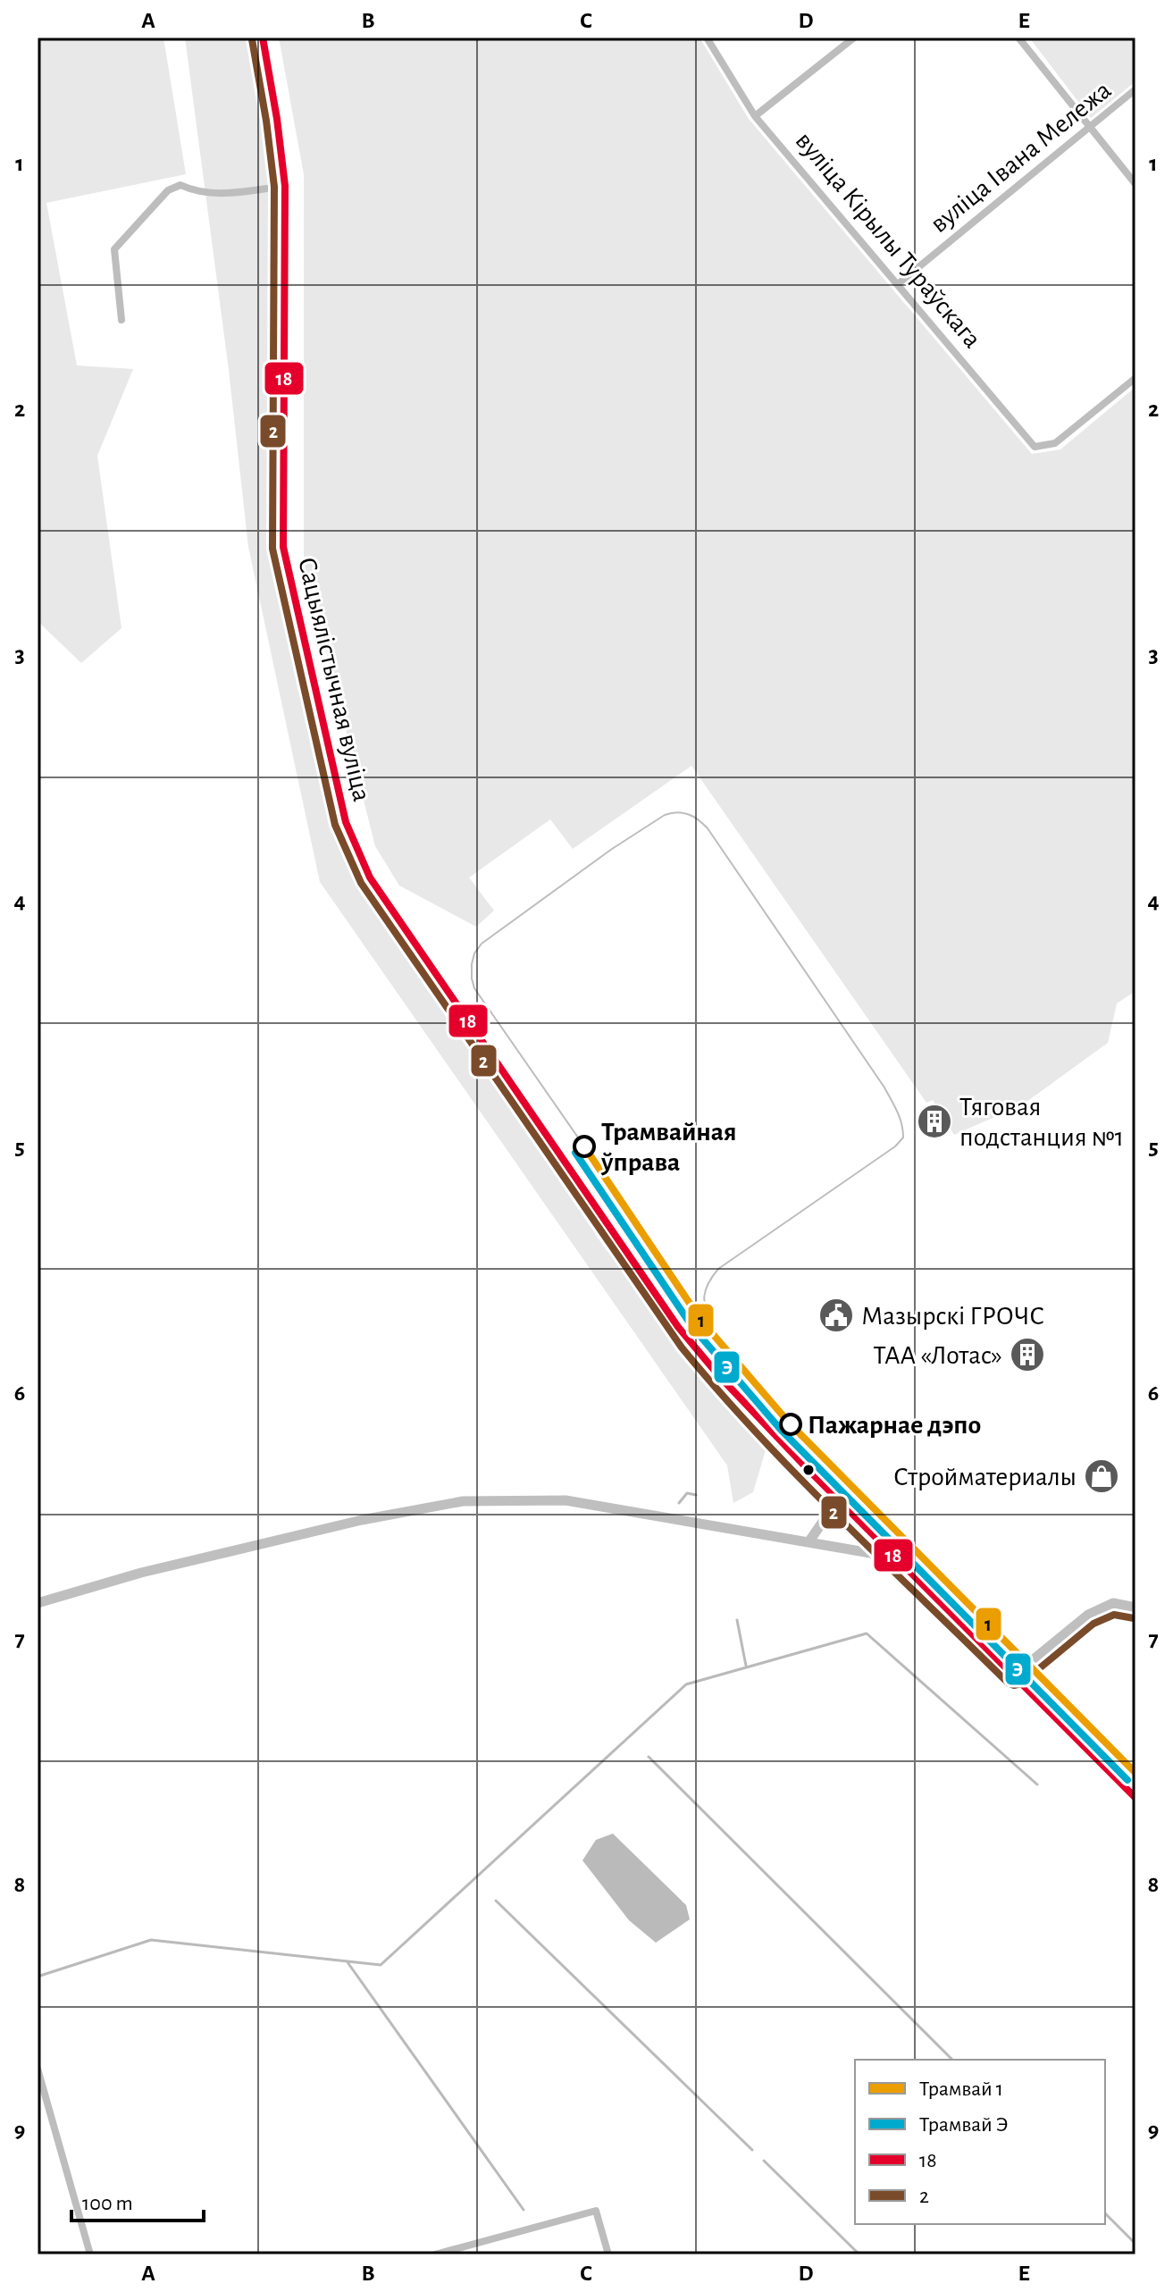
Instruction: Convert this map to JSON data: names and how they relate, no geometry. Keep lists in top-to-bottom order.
{
  "streets": {
    "main road": ["Сацыялістычная вуліца"],
    "street": ["вуліца Івана Мележа", "вуліца Кірылы Тураўскага"]
  },
  "crossings": [
    ["вуліца Івана Мележа", "вуліца Кірылы Тураўскага"]
  ],
  "places": {
    "building": ["Тяговая подстанция №1", "ТАА «Лотас»"],
    "other": ["Трамвайная ўправа", "Пажарнае дэпо"],
    "public building": ["Мазырскі ГРОЧС"],
    "shop": ["Стройматериалы"]
  },
  "lines": [
    "transit line 18",
    "transit line 2",
    "tram line 1",
    "tram line Э"
  ],
  "legend": [
    "Трамвай 1",
    "Трамвай Э",
    "18",
    "2"
  ],
  "scale_bar": "100 m",
  "grid": {
    "columns": [
      "A",
      "B",
      "C",
      "D",
      "E"
    ],
    "rows": [
      "1",
      "2",
      "3",
      "4",
      "5",
      "6",
      "7",
      "8",
      "9"
    ]
  }
}
